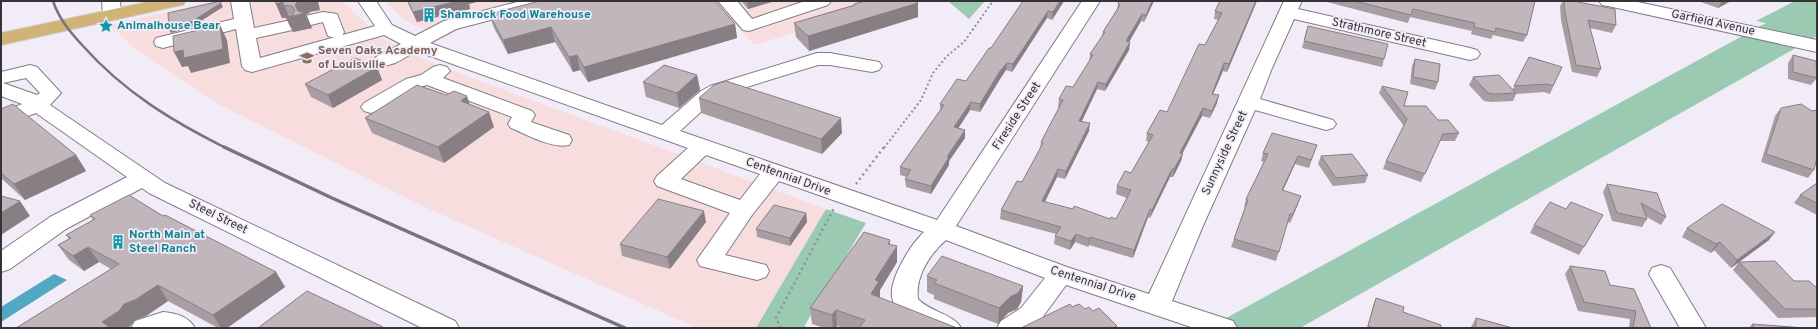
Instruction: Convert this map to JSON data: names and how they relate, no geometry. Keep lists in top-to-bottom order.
{
  "streets": {
    "street": [
      "Garfield Avenue",
      "Strathmore Street",
      "Fireside Street",
      "Sunnyside Street",
      "Centennial Drive",
      "Steel Street"
    ]
  },
  "crossings": [
    ["Strathmore Street", "Sunnyside Street"],
    ["Fireside Street", "Centennial Drive"],
    ["Sunnyside Street", "Centennial Drive"]
  ],
  "places": {
    "building": ["Shamrock Food Warehouse", "North Main at Steel Ranch"],
    "place": ["Animalhouse Bear"],
    "school or university": ["Seven Oaks Academy of Louisville"]
  }
}
